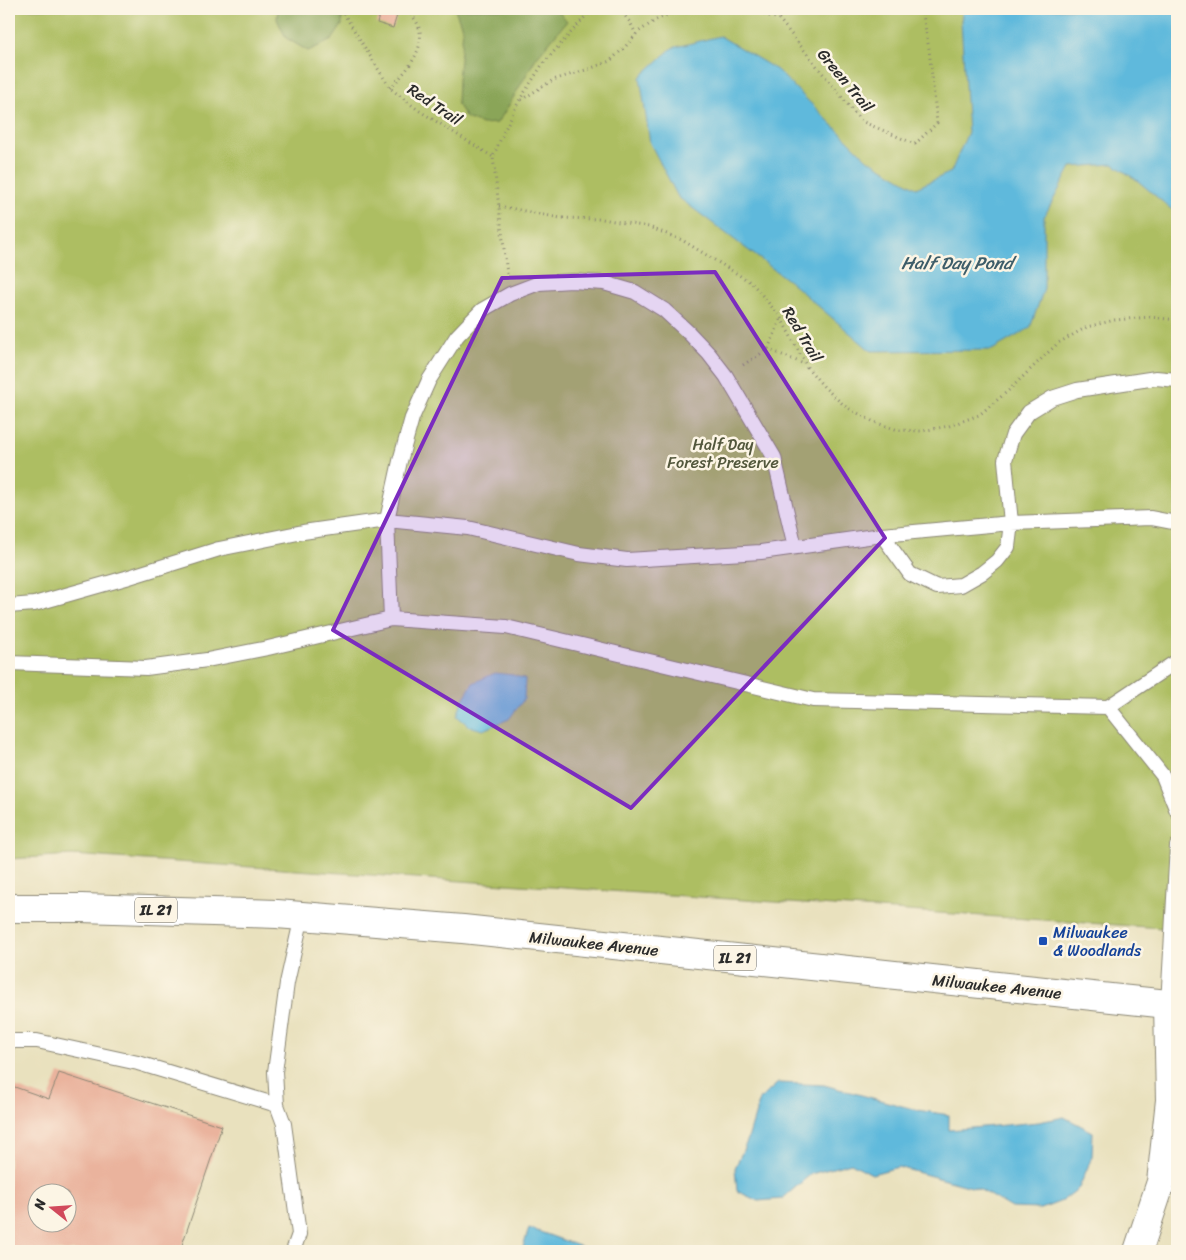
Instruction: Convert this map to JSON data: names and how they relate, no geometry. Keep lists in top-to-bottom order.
{
  "streets": {
    "main road": ["IL 21", "Milwaukee Avenue"],
    "path": ["Green Trail", "Red Trail"]
  },
  "water": ["Half Day Pond"],
  "parks": ["Half Day Forest Preserve"],
  "places": {
    "transit": ["Milwaukee & Woodlands"]
  },
  "north": "left"
}
